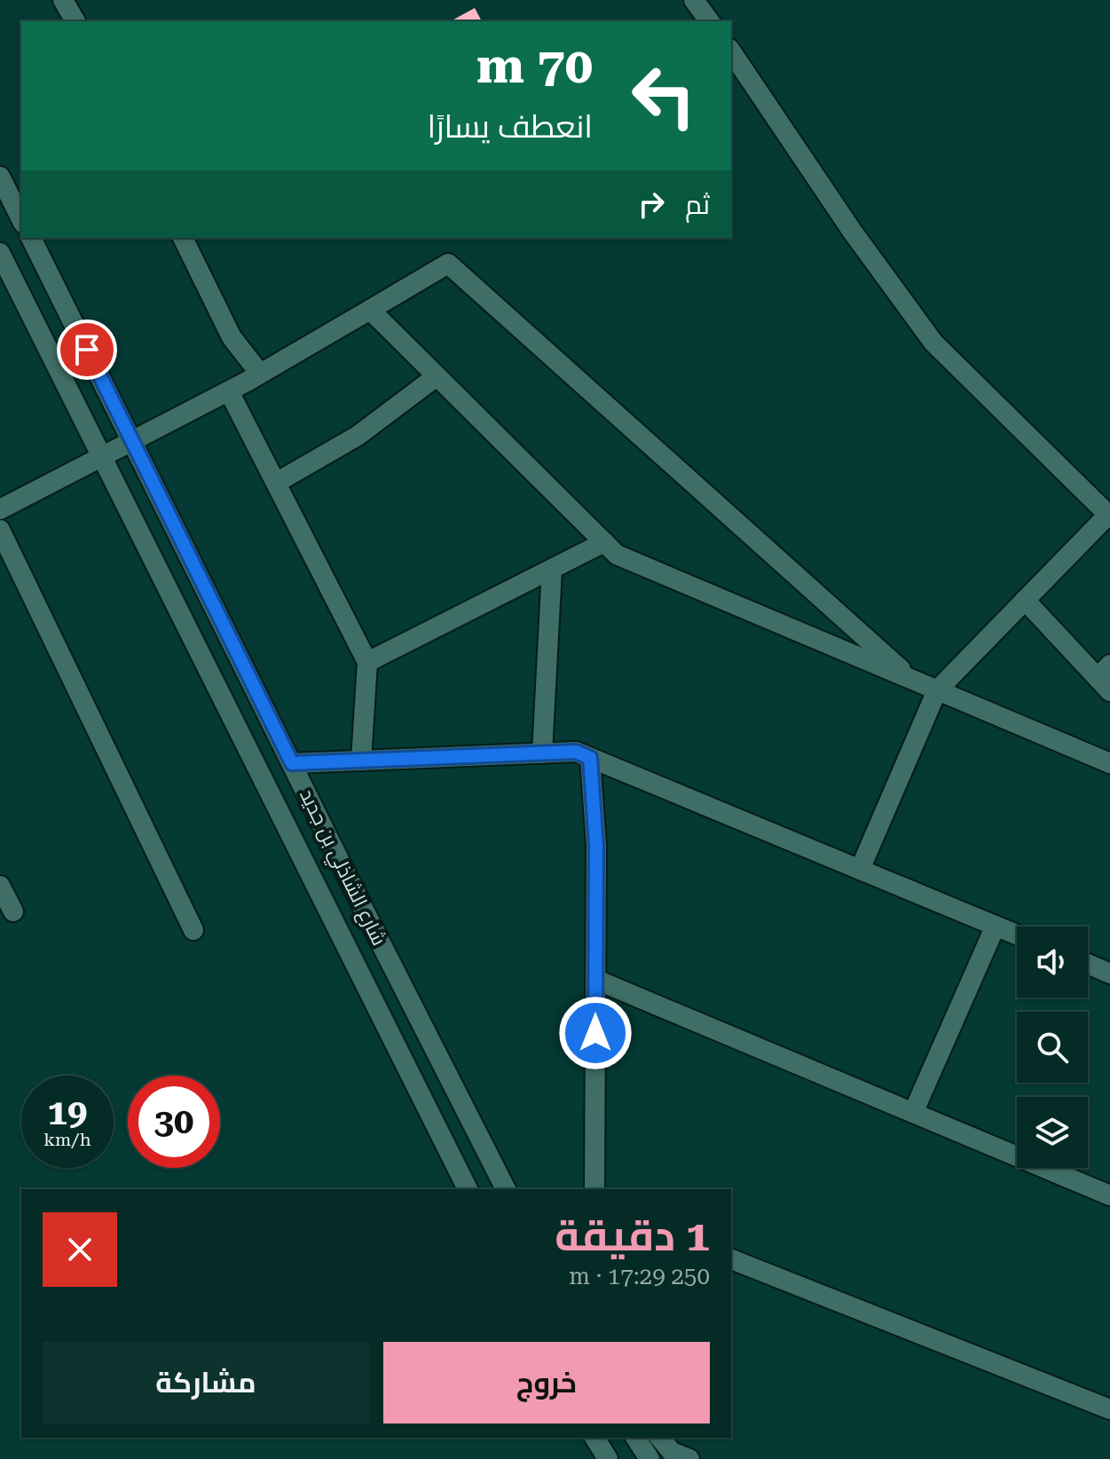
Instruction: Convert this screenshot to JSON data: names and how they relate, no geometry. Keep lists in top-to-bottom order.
{
  "streets": {
    "street": ["شارع الشاذلي بن جديد"]
  },
  "page": {
    "turn": ["70 m", "انعطف يسارًا"],
    "then": "ثم",
    "speed": "19 km/h",
    "limit": "30",
    "heading": ["1 دقيقة", "250 m · 17:29"],
    "buttons": ["خروج", "مشاركة"]
  }
}
